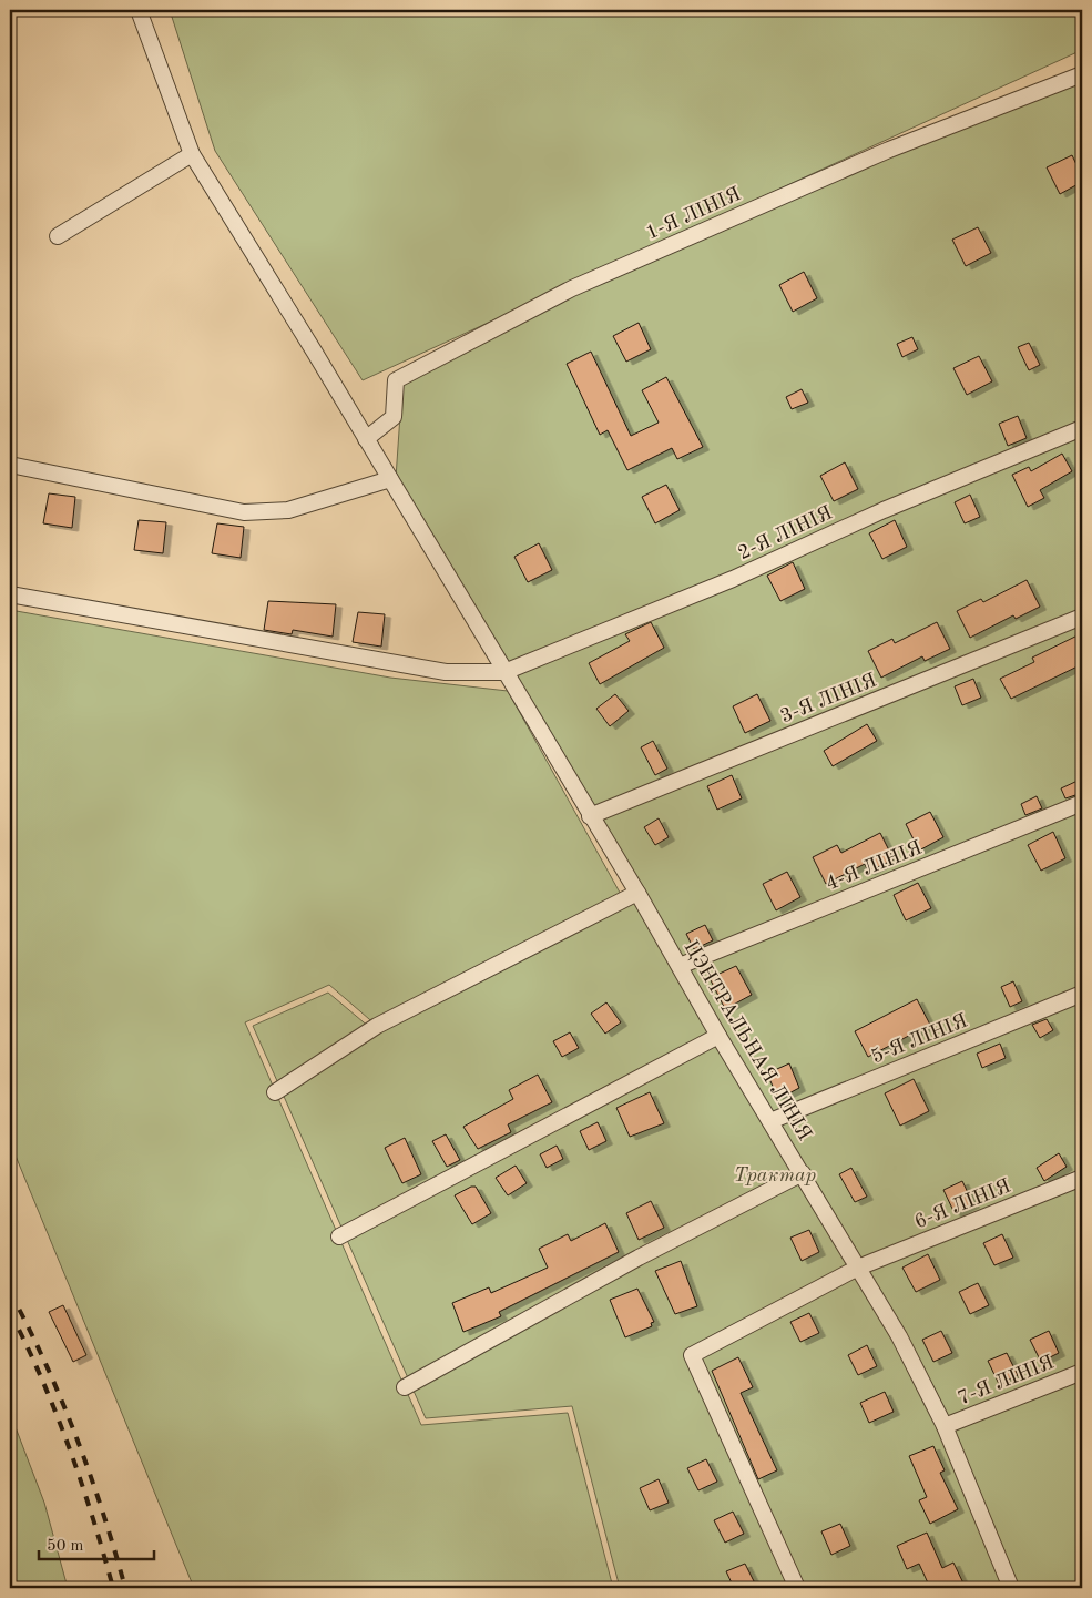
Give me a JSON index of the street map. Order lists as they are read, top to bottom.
{
  "streets": {
    "street": [
      "1-Я ЛІНІЯ",
      "2-Я ЛІНІЯ",
      "3-Я ЛІНІЯ",
      "4-Я ЛІНІЯ",
      "5-Я ЛІНІЯ",
      "ЦЭНТРАЛЬНАЯ ЛІНІЯ",
      "6-Я ЛІНІЯ",
      "7-Я ЛІНІЯ"
    ]
  },
  "crossings": [
    ["1-Я ЛІНІЯ", "ЦЭНТРАЛЬНАЯ ЛІНІЯ"],
    ["2-Я ЛІНІЯ", "ЦЭНТРАЛЬНАЯ ЛІНІЯ"],
    ["3-Я ЛІНІЯ", "ЦЭНТРАЛЬНАЯ ЛІНІЯ"],
    ["4-Я ЛІНІЯ", "ЦЭНТРАЛЬНАЯ ЛІНІЯ"],
    ["5-Я ЛІНІЯ", "ЦЭНТРАЛЬНАЯ ЛІНІЯ"],
    ["ЦЭНТРАЛЬНАЯ ЛІНІЯ", "6-Я ЛІНІЯ"],
    ["ЦЭНТРАЛЬНАЯ ЛІНІЯ", "7-Я ЛІНІЯ"]
  ],
  "parks": ["Трактар"],
  "scale_bar": "50 m"
}
